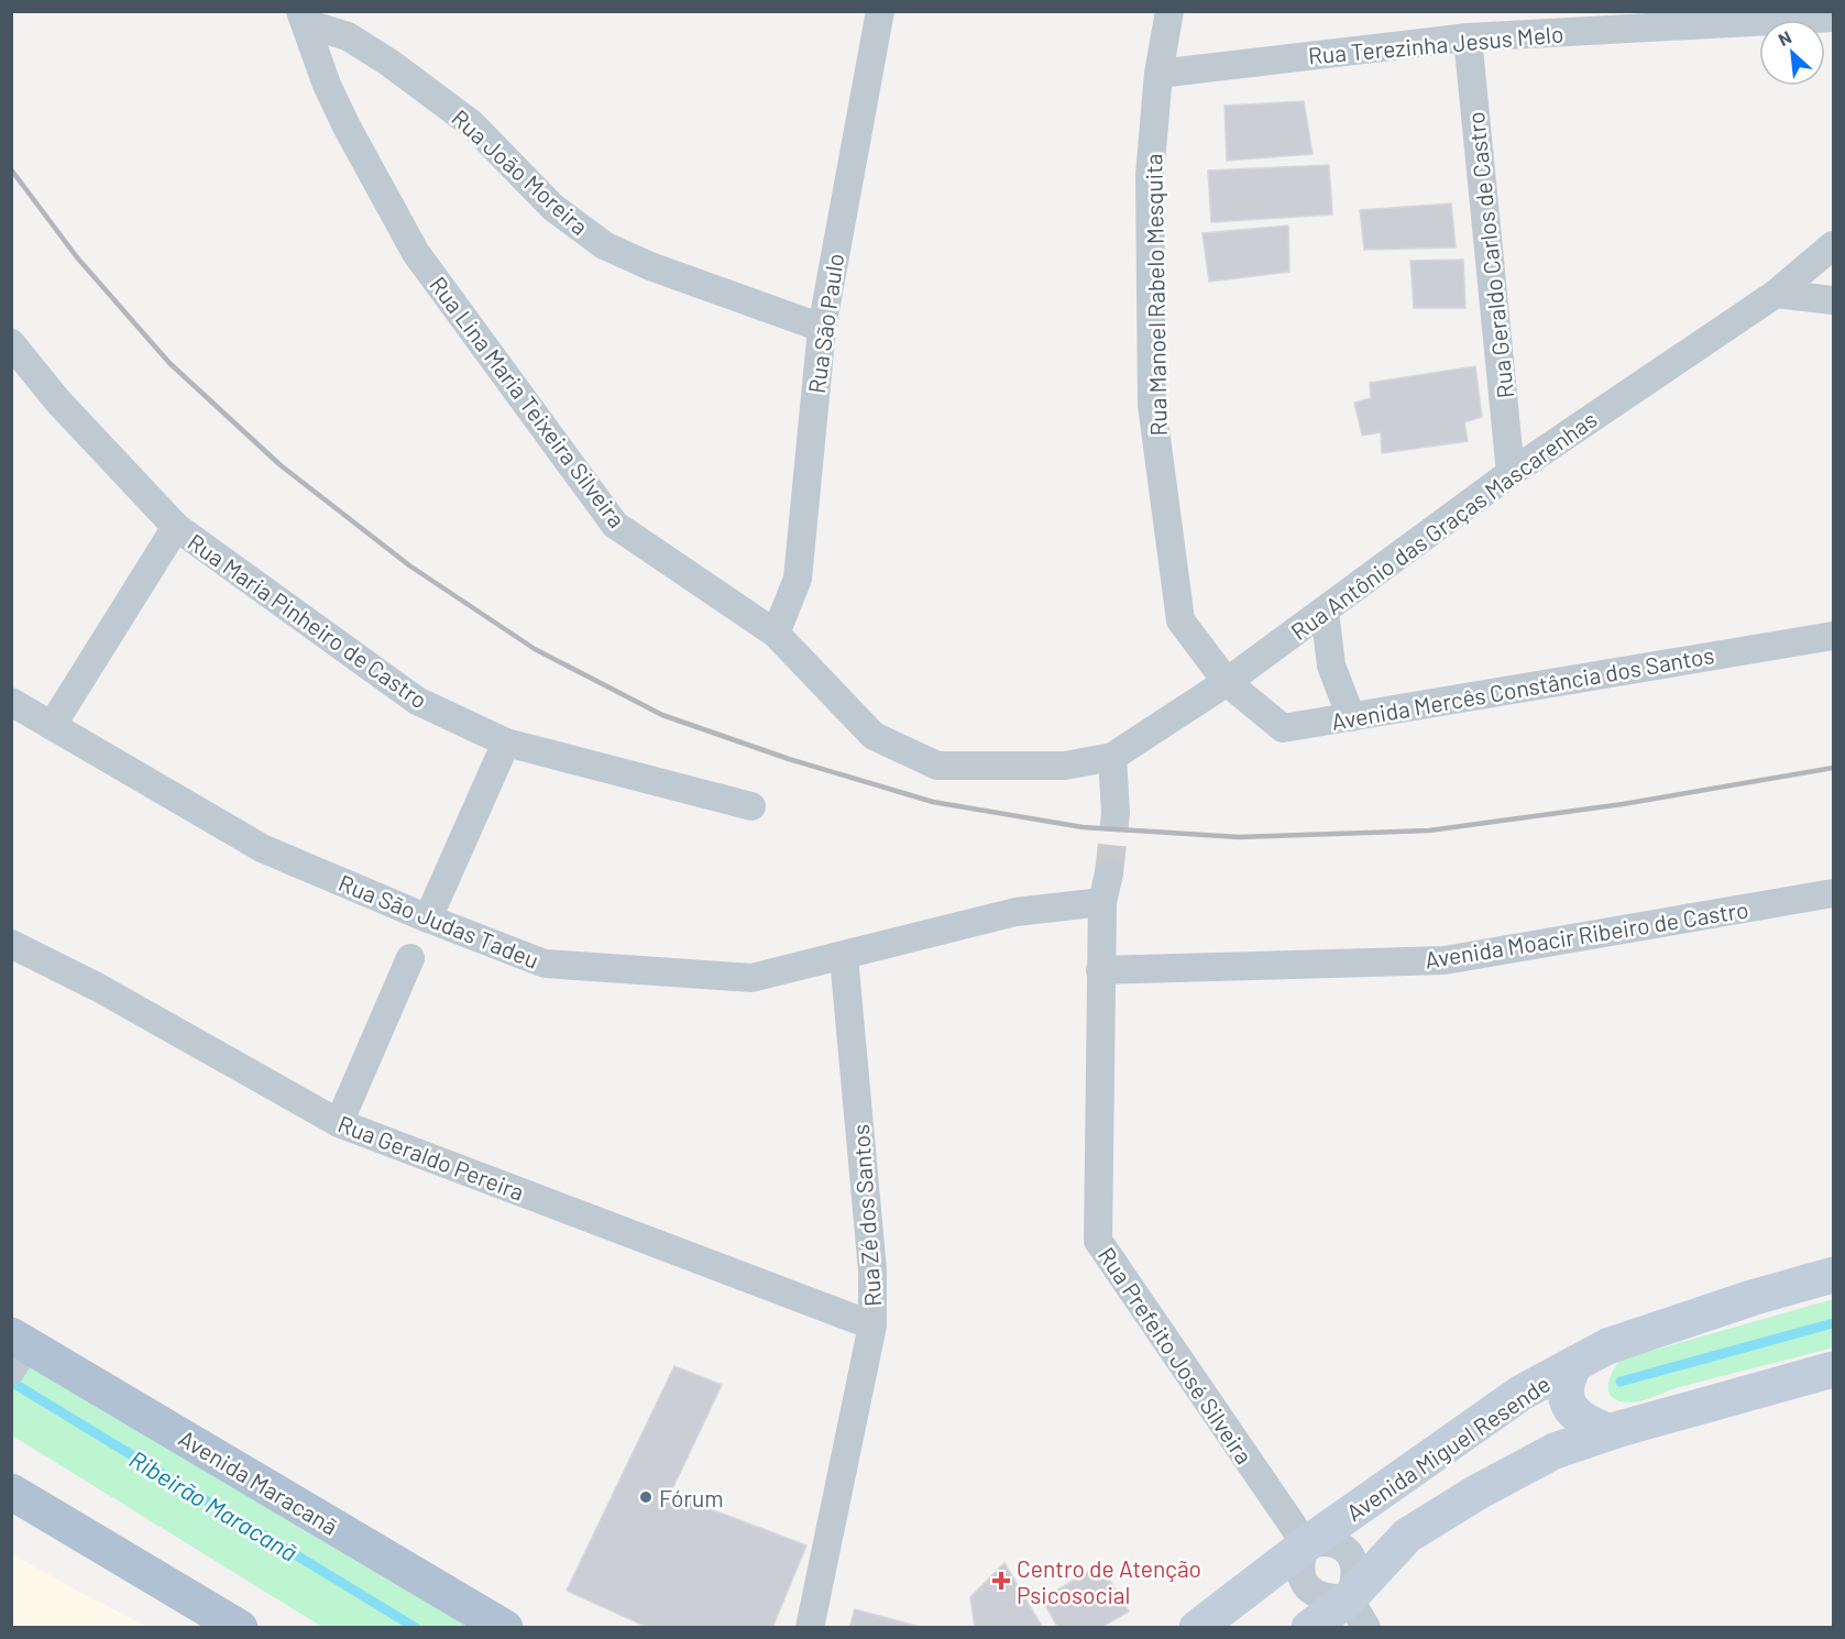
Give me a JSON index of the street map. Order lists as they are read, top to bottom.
{
  "streets": {
    "main road": ["Avenida Miguel Resende", "Avenida Maracanã"],
    "street": [
      "Rua Terezinha Jesus Melo",
      "Rua João Moreira",
      "Rua Geraldo Carlos de Castro",
      "Rua Manoel Rabelo Mesquita",
      "Rua São Paulo",
      "Rua Lina Maria Teixeira Silveira",
      "Rua Antônio das Graças Mascarenhas",
      "Rua Maria Pinheiro de Castro",
      "Avenida Mercês Constância dos Santos",
      "Rua São Judas Tadeu",
      "Avenida Moacir Ribeiro de Castro",
      "Rua Geraldo Pereira",
      "Rua Zé dos Santos",
      "Rua Prefeito José Silveira"
    ]
  },
  "crossings": [
    ["Rua Terezinha Jesus Melo", "Rua Geraldo Carlos de Castro"],
    ["Rua Terezinha Jesus Melo", "Rua Manoel Rabelo Mesquita"],
    ["Rua João Moreira", "Rua São Paulo"],
    ["Rua João Moreira", "Rua Lina Maria Teixeira Silveira"],
    ["Rua Geraldo Carlos de Castro", "Rua Antônio das Graças Mascarenhas"],
    ["Rua Manoel Rabelo Mesquita", "Rua Antônio das Graças Mascarenhas"],
    ["Rua Manoel Rabelo Mesquita", "Avenida Mercês Constância dos Santos"],
    ["Rua São Paulo", "Rua Lina Maria Teixeira Silveira"],
    ["Rua Lina Maria Teixeira Silveira", "Rua Antônio das Graças Mascarenhas"],
    ["Rua Antônio das Graças Mascarenhas", "Avenida Mercês Constância dos Santos"],
    ["Rua São Judas Tadeu", "Rua Zé dos Santos"],
    ["Rua São Judas Tadeu", "Rua Prefeito José Silveira"],
    ["Avenida Moacir Ribeiro de Castro", "Rua Prefeito José Silveira"],
    ["Rua Geraldo Pereira", "Rua Zé dos Santos"],
    ["Rua Prefeito José Silveira", "Avenida Miguel Resende"]
  ],
  "water": ["Ribeirão Maracanã"],
  "places": {
    "other": ["Fórum"],
    "health": ["Centro de Atenção Psicosocial"]
  },
  "north": "top left"
}
